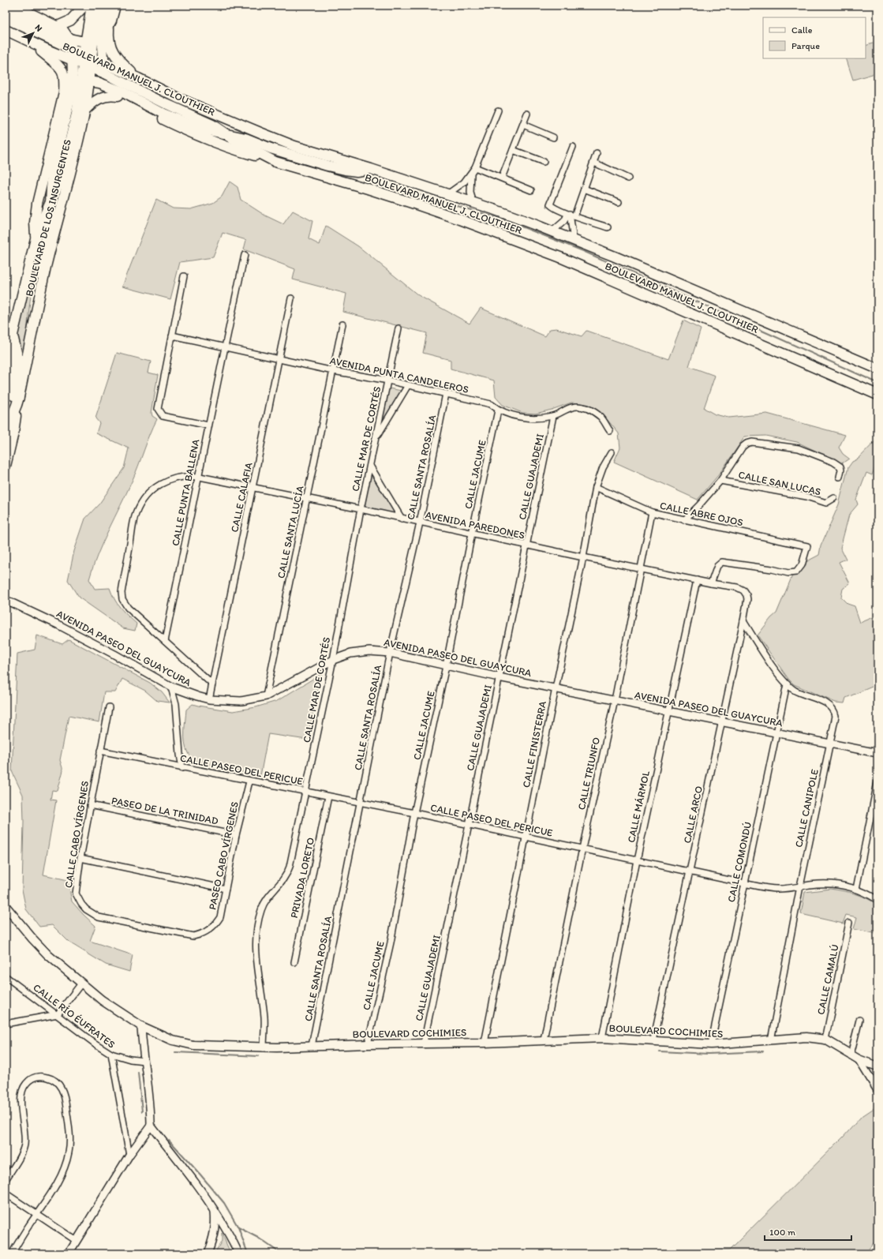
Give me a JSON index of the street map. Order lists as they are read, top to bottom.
{
  "streets": {
    "main road": ["BOULEVARD MANUEL J. CLOUTHIER", "BOULEVARD DE LOS INSURGENTES", "BOULEVARD COCHIMIES"],
    "street": [
      "AVENIDA PUNTA CANDELEROS",
      "CALLE MAR DE CORTÉS",
      "CALLE SANTA ROSALÍA",
      "CALLE JACUME",
      "CALLE GUAJADEMI",
      "CALLE SAN LUCAS",
      "CALLE PUNTA BALLENA",
      "CALLE CALAFIA",
      "CALLE ABRE OJOS",
      "AVENIDA PAREDONES",
      "CALLE SANTA LUCÍA",
      "AVENIDA PASEO DEL GUAYCURA",
      "CALLE FINISTERRA",
      "CALLE PASEO DEL PERICUE",
      "CALLE TRIUNFO",
      "CALLE MÁRMOL",
      "CALLE CANIPOLE",
      "PASEO DE LA TRINIDAD",
      "CALLE ARCO",
      "CALLE CABO VÍRGENES",
      "PASEO CABO VÍRGENES",
      "CALLE COMONDÚ",
      "PRIVADA LORETO",
      "CALLE CAMALÚ",
      "CALLE RÍO ÉUFRATES"
    ]
  },
  "crossings": [
    ["BOULEVARD MANUEL J. CLOUTHIER", "BOULEVARD DE LOS INSURGENTES"],
    ["AVENIDA PUNTA CANDELEROS", "CALLE MAR DE CORTÉS"],
    ["AVENIDA PUNTA CANDELEROS", "CALLE SANTA ROSALÍA"],
    ["AVENIDA PUNTA CANDELEROS", "CALLE JACUME"],
    ["AVENIDA PUNTA CANDELEROS", "CALLE GUAJADEMI"],
    ["AVENIDA PUNTA CANDELEROS", "CALLE PUNTA BALLENA"],
    ["AVENIDA PUNTA CANDELEROS", "CALLE CALAFIA"],
    ["AVENIDA PUNTA CANDELEROS", "CALLE SANTA LUCÍA"],
    ["CALLE MAR DE CORTÉS", "AVENIDA PAREDONES"],
    ["CALLE MAR DE CORTÉS", "AVENIDA PASEO DEL GUAYCURA"],
    ["CALLE MAR DE CORTÉS", "CALLE PASEO DEL PERICUE"],
    ["CALLE MAR DE CORTÉS", "BOULEVARD COCHIMIES"],
    ["CALLE SANTA ROSALÍA", "AVENIDA PAREDONES"],
    ["CALLE SANTA ROSALÍA", "AVENIDA PASEO DEL GUAYCURA"],
    ["CALLE SANTA ROSALÍA", "CALLE PASEO DEL PERICUE"],
    ["CALLE SANTA ROSALÍA", "BOULEVARD COCHIMIES"],
    ["CALLE JACUME", "AVENIDA PAREDONES"],
    ["CALLE JACUME", "AVENIDA PASEO DEL GUAYCURA"],
    ["CALLE JACUME", "CALLE PASEO DEL PERICUE"],
    ["CALLE JACUME", "BOULEVARD COCHIMIES"],
    ["CALLE GUAJADEMI", "AVENIDA PAREDONES"],
    ["CALLE GUAJADEMI", "AVENIDA PASEO DEL GUAYCURA"],
    ["CALLE GUAJADEMI", "CALLE PASEO DEL PERICUE"],
    ["CALLE GUAJADEMI", "BOULEVARD COCHIMIES"],
    ["CALLE PUNTA BALLENA", "AVENIDA PAREDONES"],
    ["CALLE CALAFIA", "AVENIDA PAREDONES"],
    ["CALLE CALAFIA", "AVENIDA PASEO DEL GUAYCURA"],
    ["CALLE ABRE OJOS", "AVENIDA PAREDONES"],
    ["CALLE ABRE OJOS", "CALLE FINISTERRA"],
    ["CALLE ABRE OJOS", "CALLE TRIUNFO"],
    ["AVENIDA PAREDONES", "CALLE SANTA LUCÍA"],
    ["AVENIDA PAREDONES", "CALLE FINISTERRA"],
    ["AVENIDA PAREDONES", "CALLE TRIUNFO"],
    ["AVENIDA PAREDONES", "CALLE MÁRMOL"],
    ["AVENIDA PAREDONES", "CALLE ARCO"],
    ["CALLE SANTA LUCÍA", "AVENIDA PASEO DEL GUAYCURA"],
    ["AVENIDA PASEO DEL GUAYCURA", "CALLE FINISTERRA"],
    ["AVENIDA PASEO DEL GUAYCURA", "CALLE TRIUNFO"],
    ["AVENIDA PASEO DEL GUAYCURA", "CALLE MÁRMOL"],
    ["AVENIDA PASEO DEL GUAYCURA", "CALLE CANIPOLE"],
    ["AVENIDA PASEO DEL GUAYCURA", "CALLE ARCO"],
    ["AVENIDA PASEO DEL GUAYCURA", "CALLE COMONDÚ"],
    ["CALLE FINISTERRA", "CALLE PASEO DEL PERICUE"],
    ["CALLE FINISTERRA", "BOULEVARD COCHIMIES"],
    ["CALLE PASEO DEL PERICUE", "CALLE TRIUNFO"],
    ["CALLE PASEO DEL PERICUE", "CALLE MÁRMOL"],
    ["CALLE PASEO DEL PERICUE", "CALLE CANIPOLE"],
    ["CALLE PASEO DEL PERICUE", "CALLE ARCO"],
    ["CALLE PASEO DEL PERICUE", "CALLE CABO VÍRGENES"],
    ["CALLE PASEO DEL PERICUE", "PASEO CABO VÍRGENES"],
    ["CALLE PASEO DEL PERICUE", "CALLE COMONDÚ"],
    ["CALLE PASEO DEL PERICUE", "PRIVADA LORETO"],
    ["CALLE TRIUNFO", "BOULEVARD COCHIMIES"],
    ["CALLE MÁRMOL", "BOULEVARD COCHIMIES"],
    ["CALLE CANIPOLE", "CALLE ARCO"],
    ["CALLE CANIPOLE", "CALLE COMONDÚ"],
    ["CALLE CANIPOLE", "BOULEVARD COCHIMIES"],
    ["PASEO DE LA TRINIDAD", "CALLE CABO VÍRGENES"],
    ["PASEO DE LA TRINIDAD", "PASEO CABO VÍRGENES"],
    ["CALLE ARCO", "BOULEVARD COCHIMIES"],
    ["CALLE CABO VÍRGENES", "PASEO CABO VÍRGENES"],
    ["CALLE COMONDÚ", "BOULEVARD COCHIMIES"],
    ["CALLE CAMALÚ", "BOULEVARD COCHIMIES"]
  ],
  "legend": ["Calle", "Parque"],
  "scale_bar": "100 m",
  "north": "top right"
}
